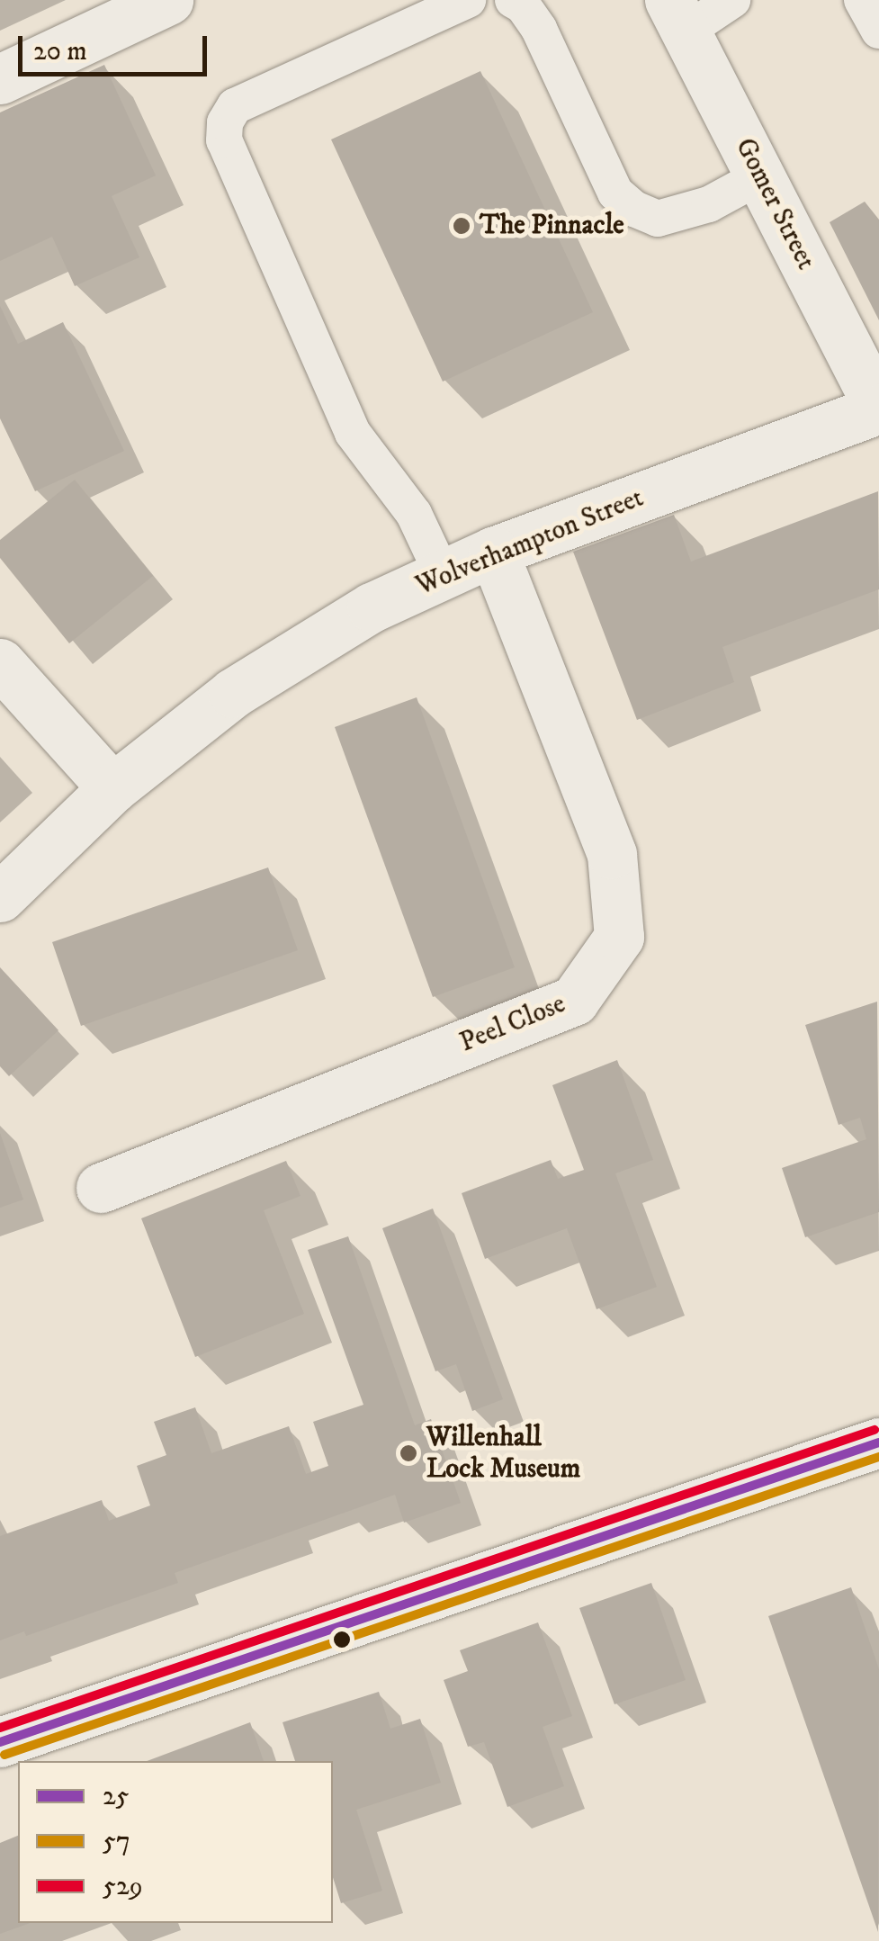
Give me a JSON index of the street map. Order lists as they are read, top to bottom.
{
  "streets": {
    "street": ["Gomer Street", "Wolverhampton Street", "Peel Close"]
  },
  "crossings": [
    ["Gomer Street", "Wolverhampton Street"],
    ["Wolverhampton Street", "Peel Close"]
  ],
  "places": ["The Pinnacle", "Willenhall Lock Museum"],
  "lines": ["transit line 529", "transit line 25", "transit line 57"],
  "legend": ["25", "57", "529"],
  "scale_bar": "20 m"
}
